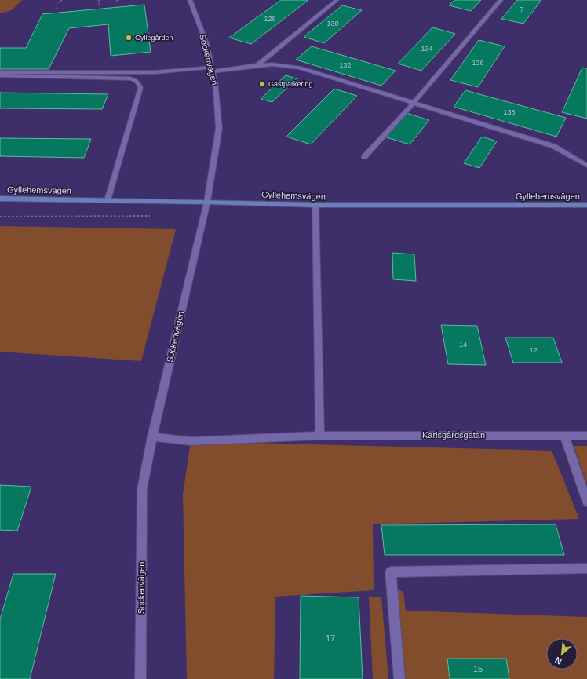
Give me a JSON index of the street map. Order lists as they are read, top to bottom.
{
  "streets": {
    "street": ["Sockenvägen", "Gyllehemsvägen", "Karlsgårdsgatan"]
  },
  "crossings": [
    ["Sockenvägen", "Gyllehemsvägen"],
    ["Sockenvägen", "Karlsgårdsgatan"]
  ],
  "places": ["Gyllegården", "Gästparkering"],
  "house_numbers": [
    "7",
    "128",
    "130",
    "134",
    "136",
    "132",
    "138",
    "14",
    "12",
    "17",
    "15"
  ],
  "north": "bottom left"
}
